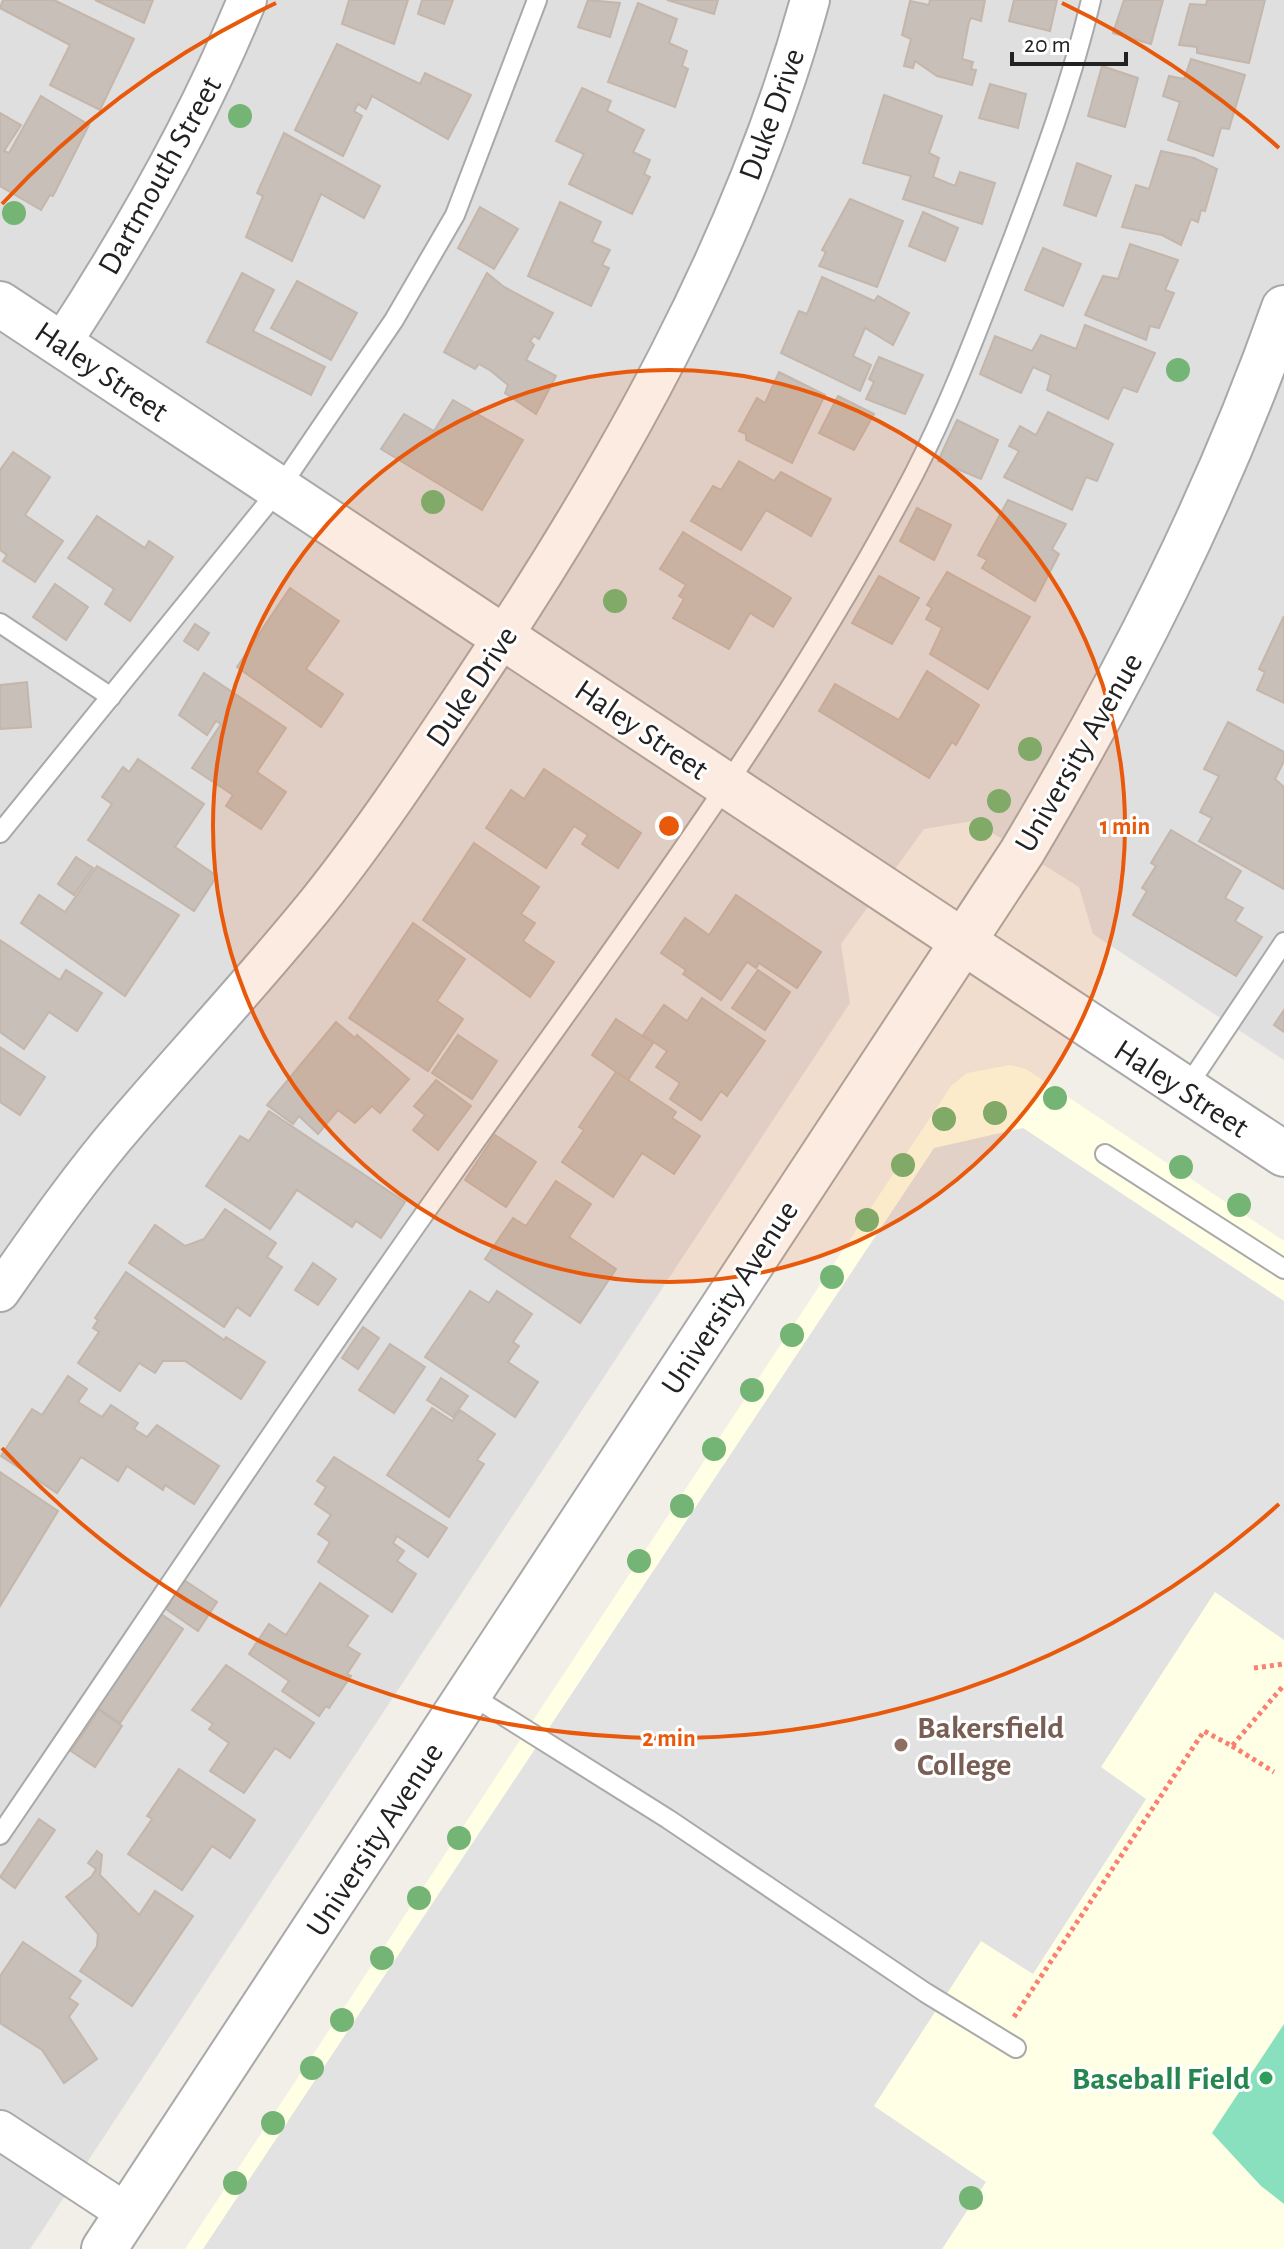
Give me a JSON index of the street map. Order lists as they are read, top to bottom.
{
  "streets": {
    "street": [
      "Duke Drive",
      "Dartmouth Street",
      "Haley Street",
      "University Avenue"
    ]
  },
  "crossings": [
    ["Duke Drive", "Haley Street"],
    ["Dartmouth Street", "Haley Street"],
    ["Haley Street", "University Avenue"]
  ],
  "places": ["Bakersfield College", "Baseball Field"],
  "scale_bar": "20 m",
  "rings": ["1 min", "2 min"]
}
